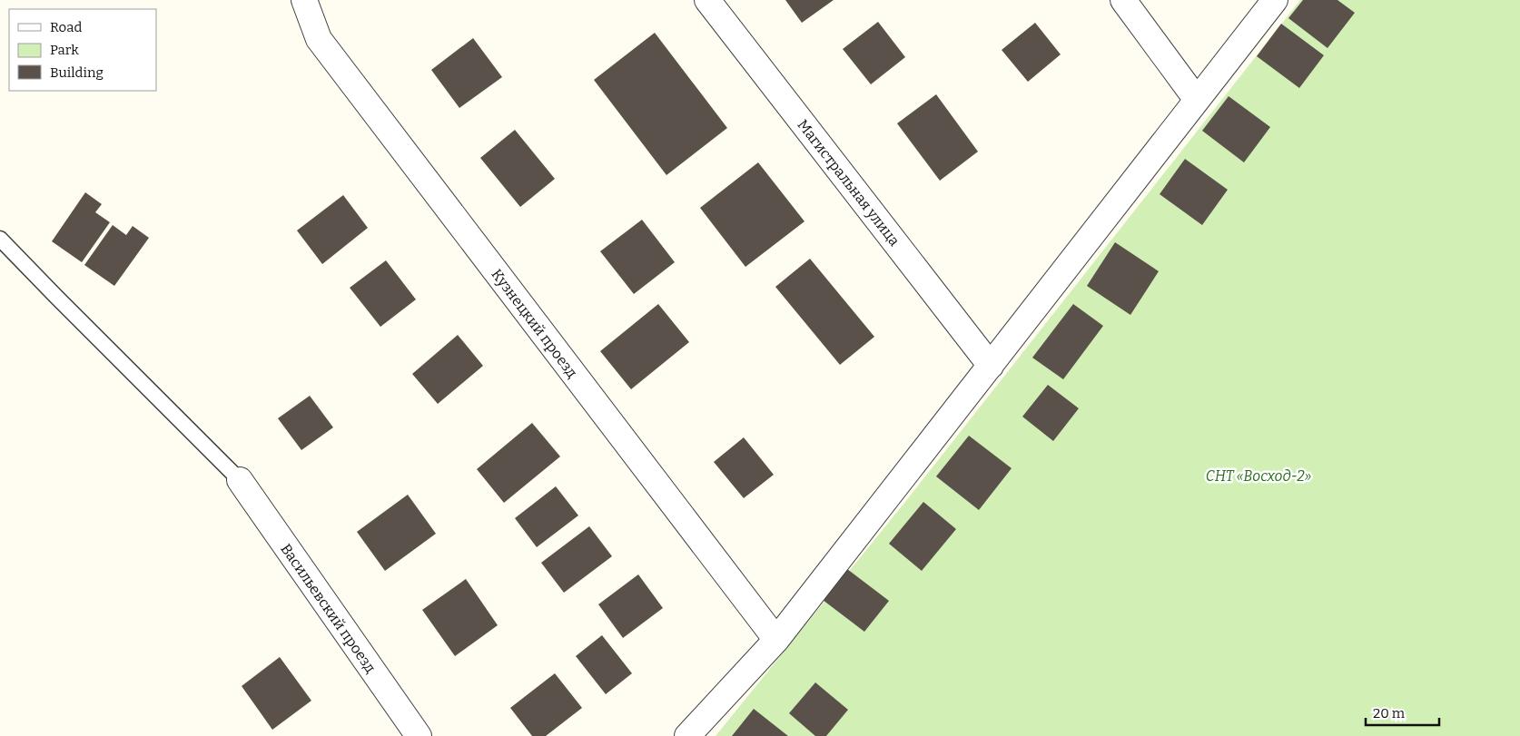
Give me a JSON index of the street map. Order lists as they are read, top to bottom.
{
  "streets": {
    "street": ["Магистральная улица", "Кузнецкий проезд", "Васильевский проезд"]
  },
  "parks": ["СНТ «Восход-2»"],
  "legend": ["Road", "Park", "Building"],
  "scale_bar": "20 m"
}
